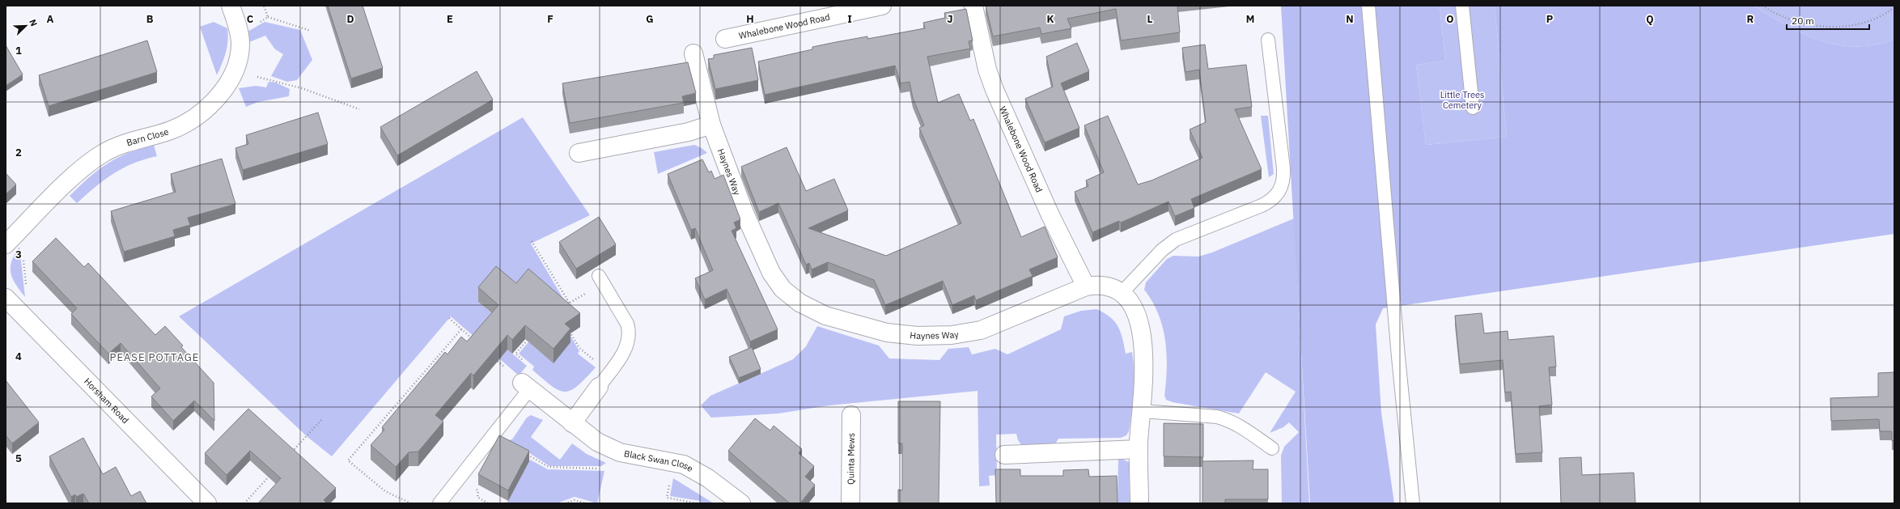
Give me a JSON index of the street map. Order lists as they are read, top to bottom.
{
  "streets": {
    "street": [
      "Whalebone Wood Road",
      "Barn Close",
      "Haynes Way",
      "Horsham Road",
      "Quinta Mews",
      "Black Swan Close"
    ]
  },
  "crossings": [
    ["Whalebone Wood Road", "Haynes Way"]
  ],
  "districts": ["PEASE POTTAGE"],
  "parks": ["Little Trees Cemetery"],
  "scale_bar": "20 m",
  "north": "top right",
  "grid": {
    "columns": [
      "A",
      "B",
      "C",
      "D",
      "E",
      "F",
      "G",
      "H",
      "I",
      "J",
      "K",
      "L",
      "M",
      "N",
      "O",
      "P",
      "Q",
      "R"
    ],
    "rows": [
      "1",
      "2",
      "3",
      "4",
      "5"
    ]
  }
}
